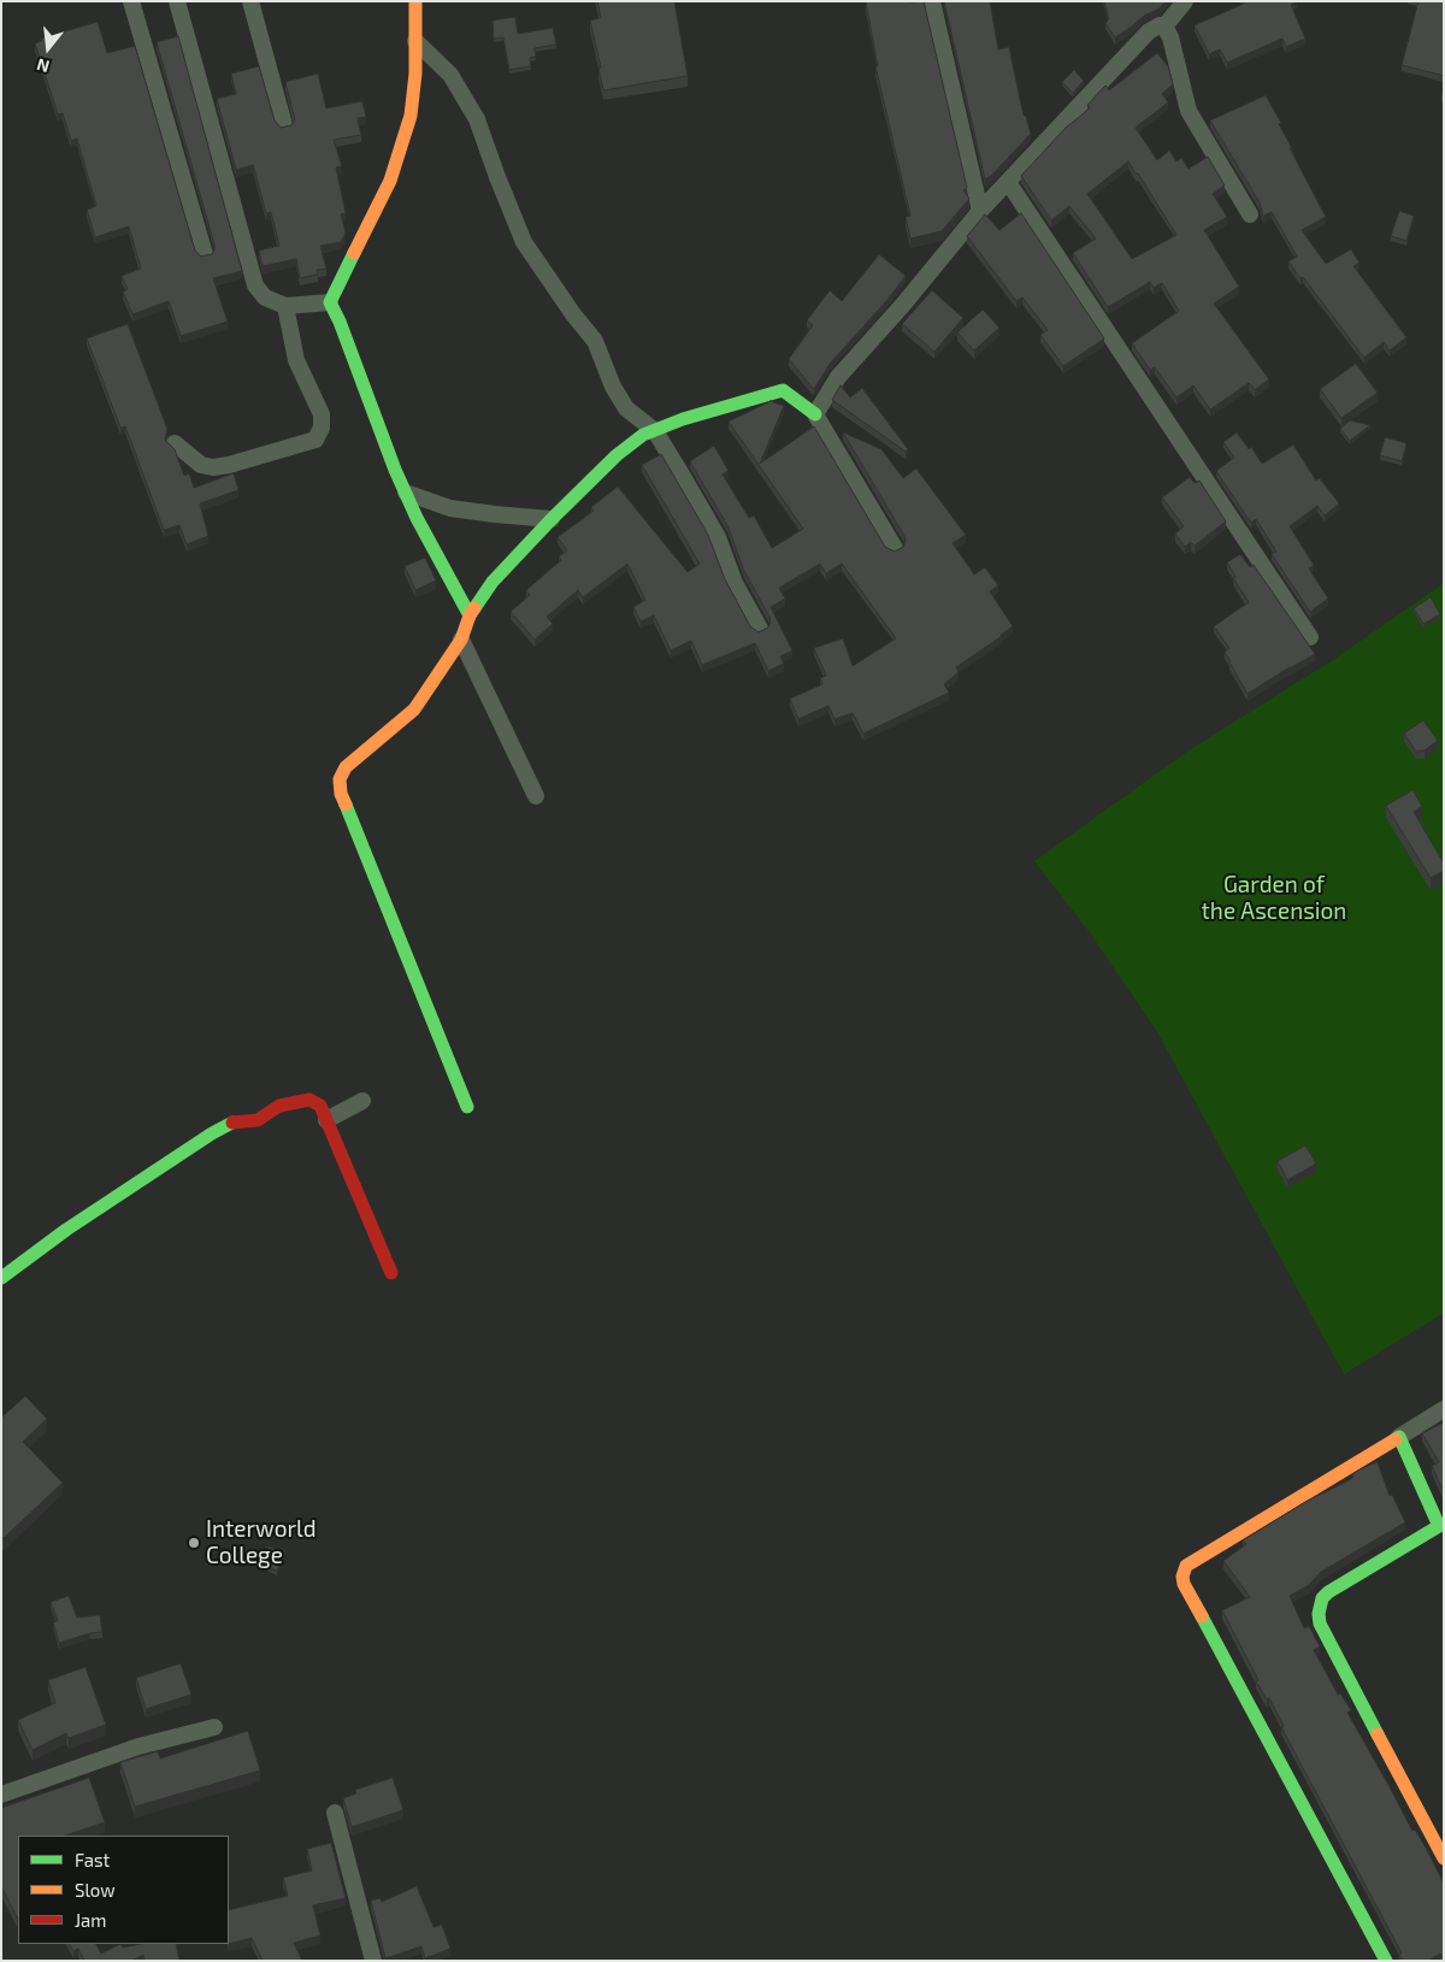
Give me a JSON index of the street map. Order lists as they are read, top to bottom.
{
  "parks": ["Garden of the Ascension"],
  "places": ["Interworld College"],
  "legend": ["Fast", "Slow", "Jam"],
  "north": "bottom"
}
